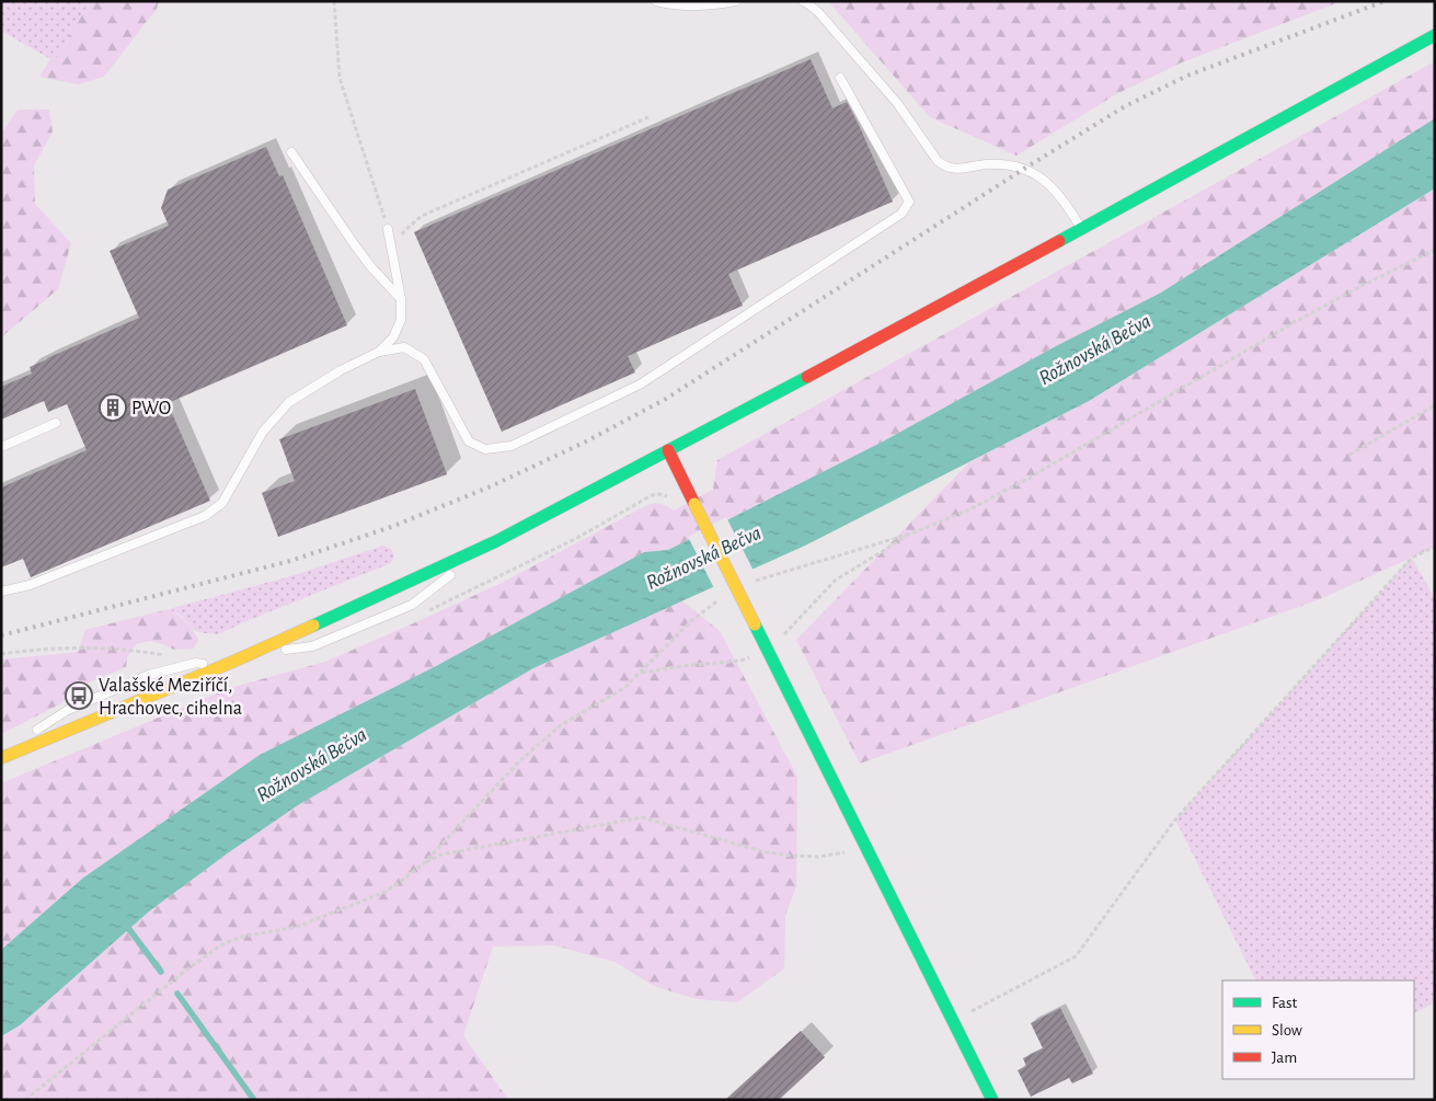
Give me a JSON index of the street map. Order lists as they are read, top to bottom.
{
  "water": ["Rožnovská Bečva"],
  "places": {
    "building": ["PWO"],
    "bus stop": ["Valašské Meziříčí, Hrachovec, cihelna"]
  },
  "legend": ["Fast", "Slow", "Jam"]
}
